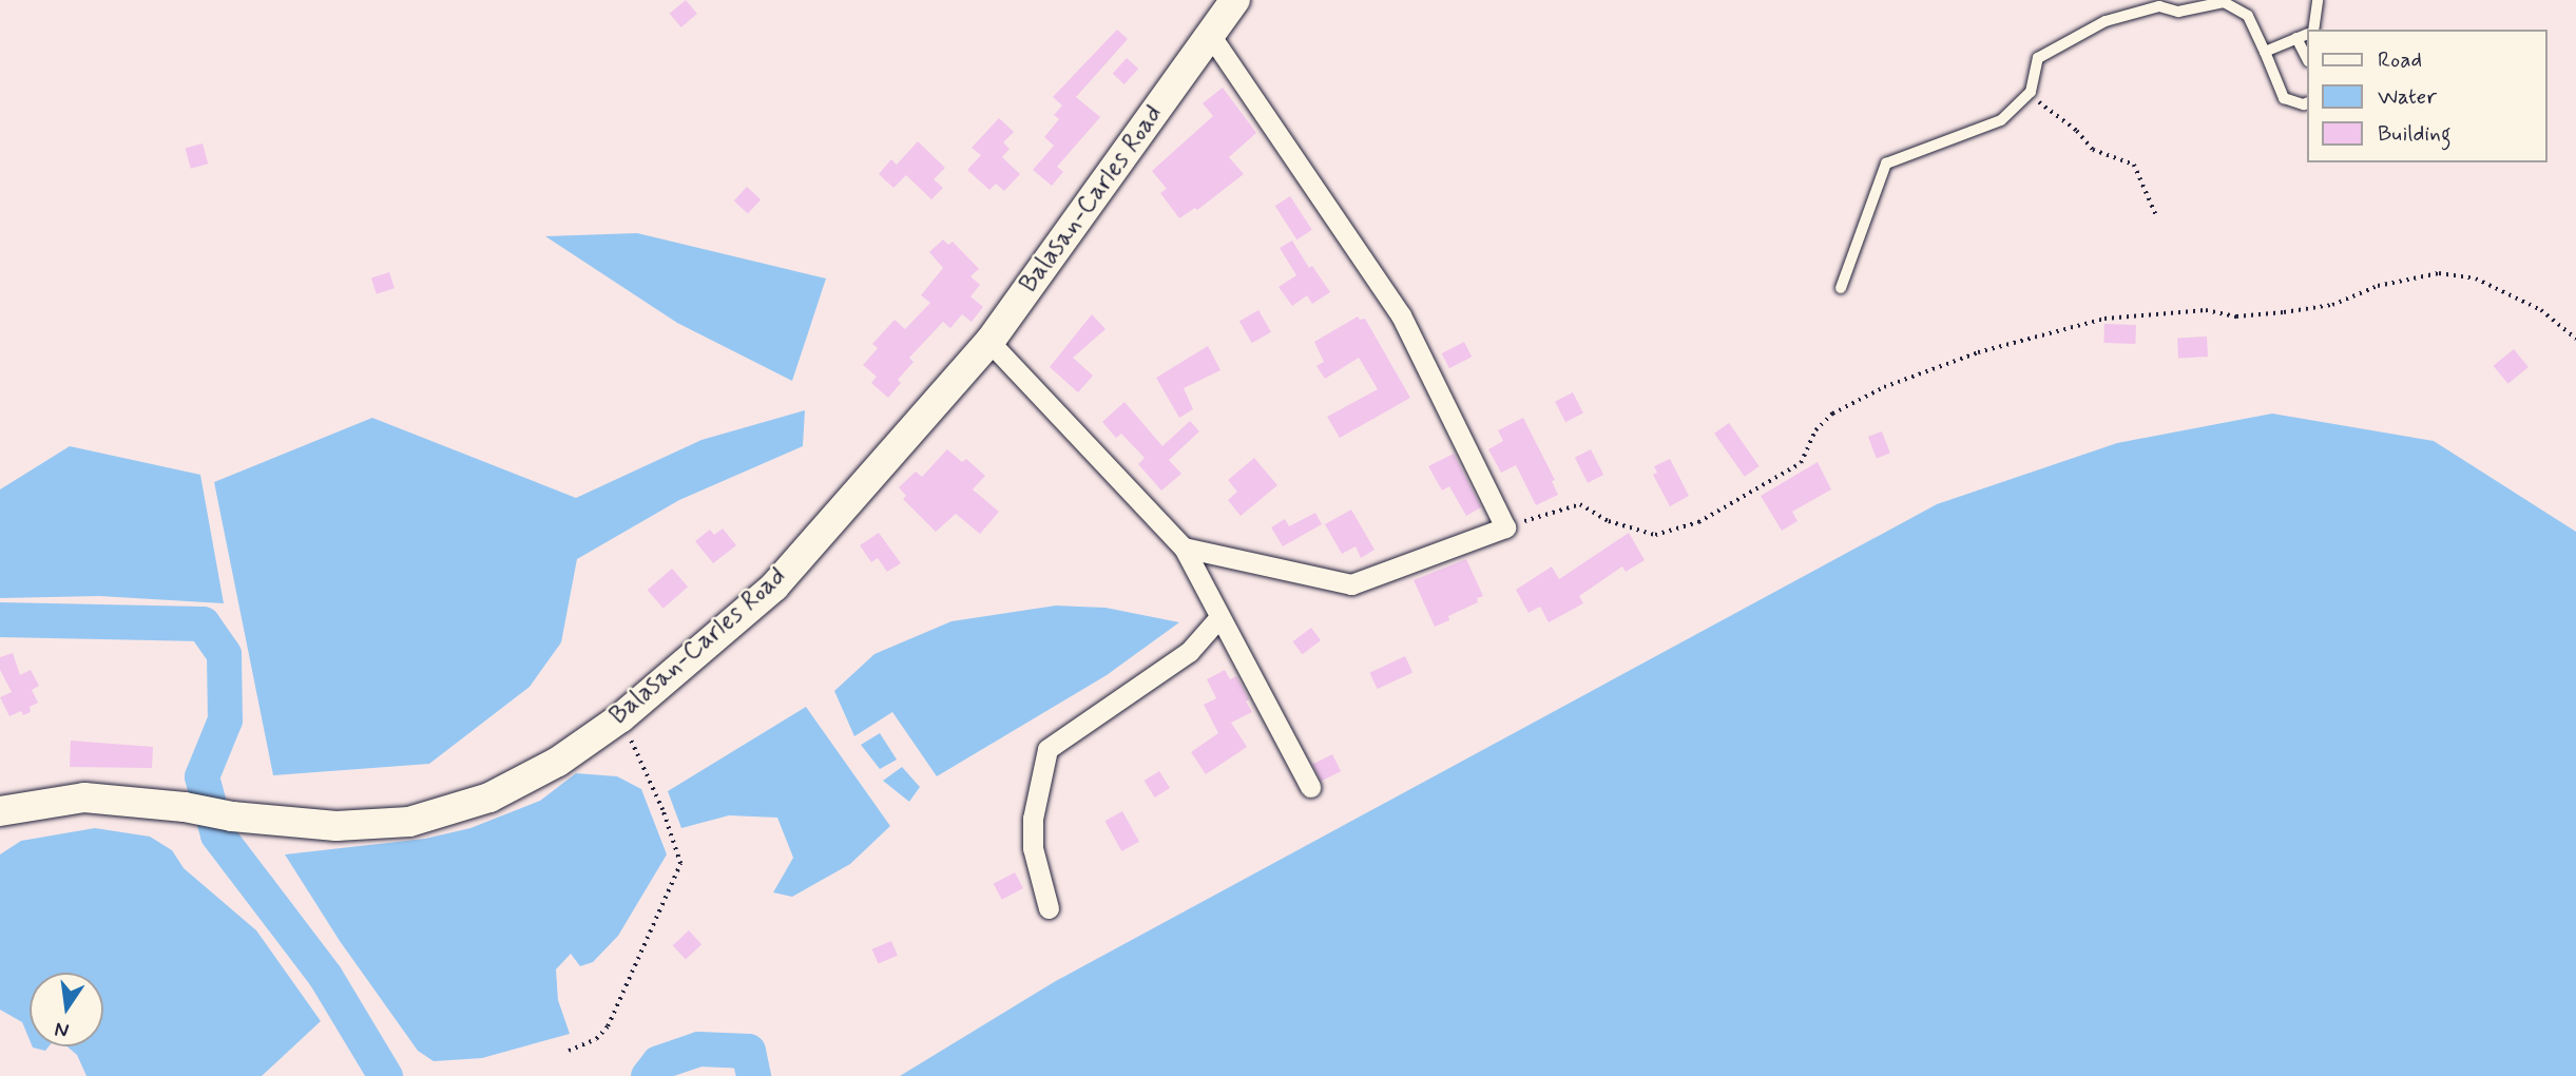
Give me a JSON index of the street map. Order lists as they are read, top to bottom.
{
  "streets": {
    "main road": ["Balasan-Carles Road"]
  },
  "legend": ["Road", "Water", "Building"],
  "north": "bottom"
}
